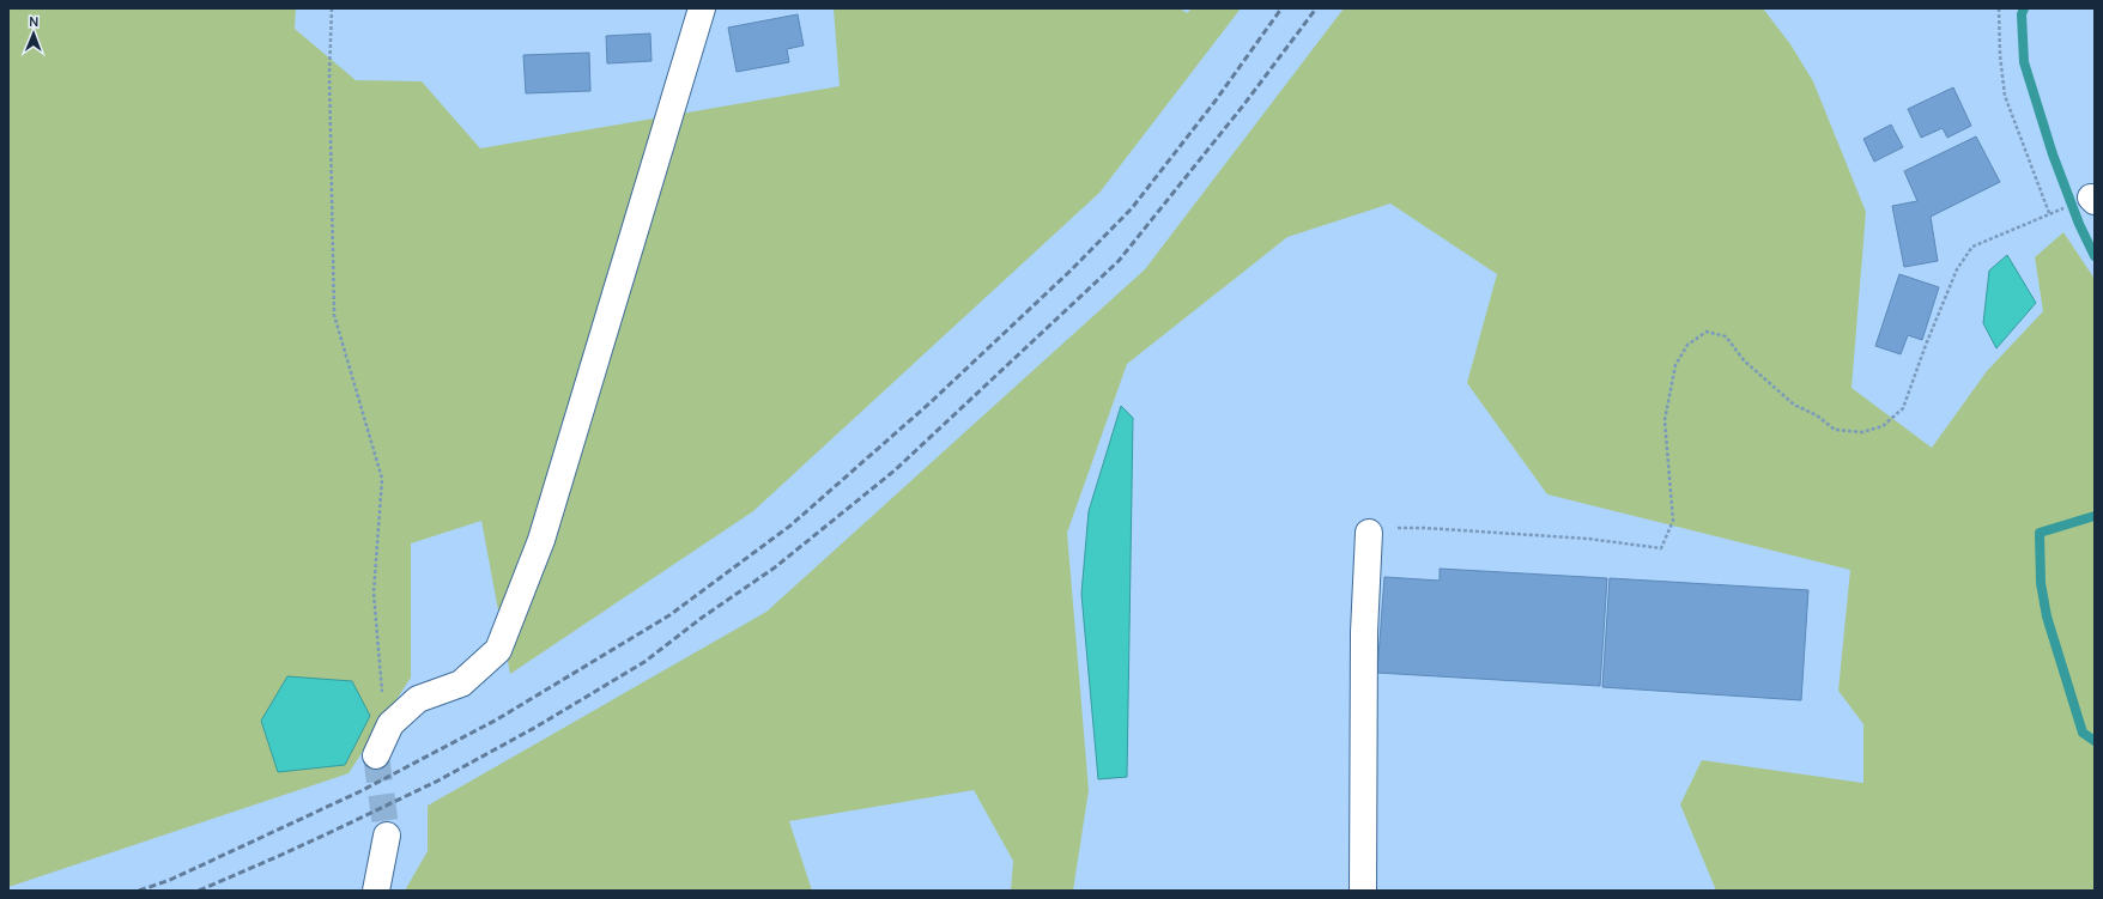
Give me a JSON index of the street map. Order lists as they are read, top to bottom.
{
  "north": "top"
}
